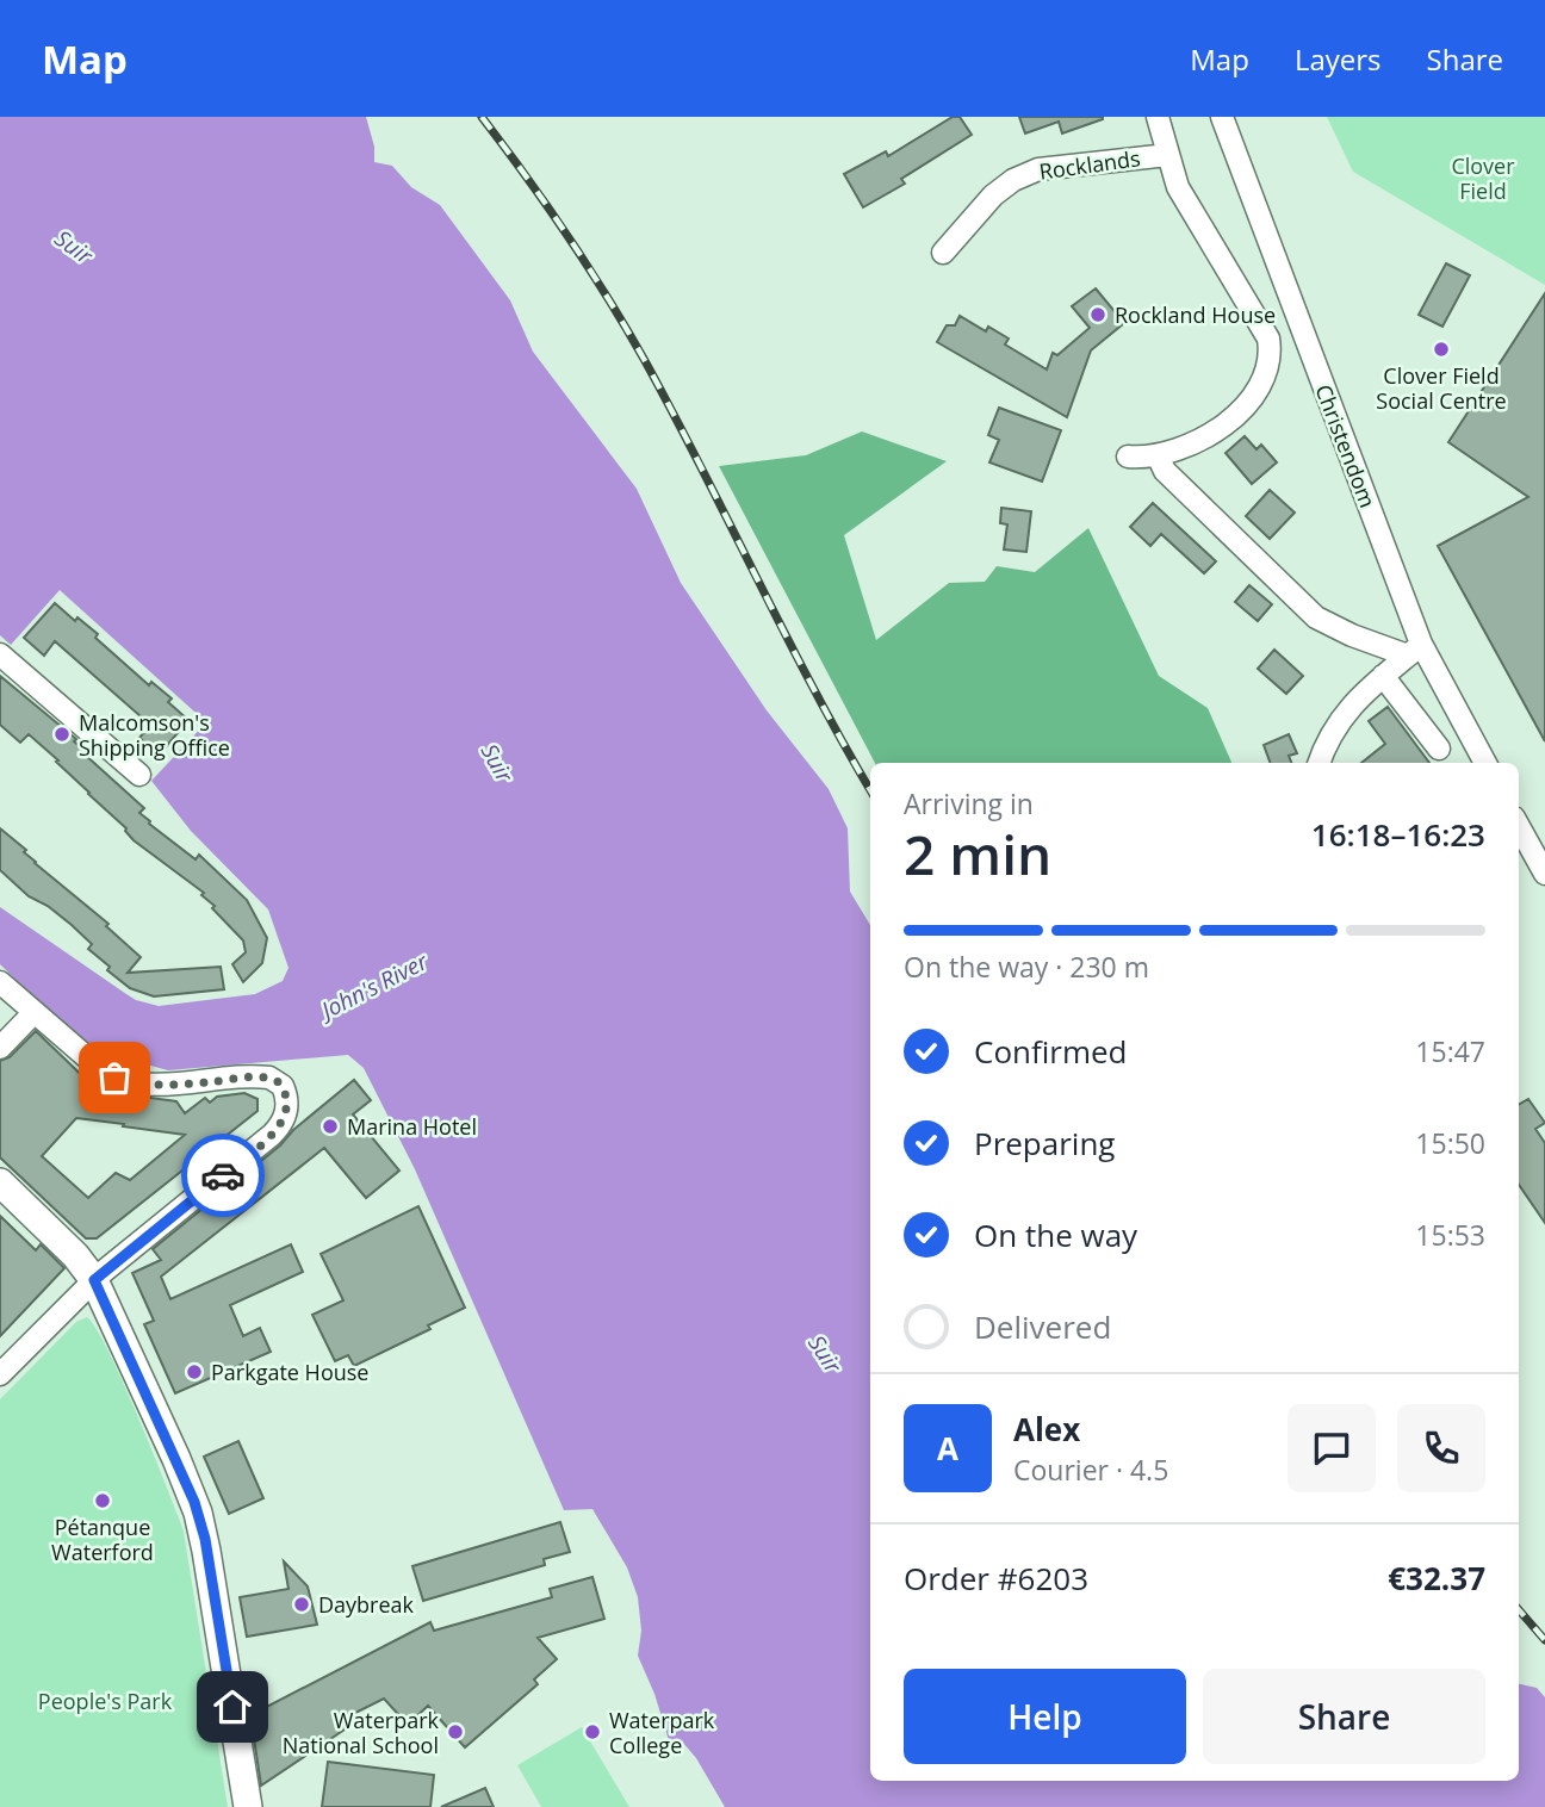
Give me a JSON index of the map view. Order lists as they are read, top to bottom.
{
  "streets": {
    "street": ["Rocklands", "Christendom"]
  },
  "water": ["Suir", "John's River"],
  "parks": ["Clover Field", "People's Park"],
  "places": [
    "Rockland House",
    "Clover Field Social Centre",
    "Malcomson's Shipping Office",
    "Marina Hotel",
    "Parkgate House",
    "Pétanque Waterford",
    "Daybreak",
    "Waterpark National School",
    "Waterpark College"
  ],
  "page": {
    "header": "Map",
    "nav": ["Map", "Layers", "Share"],
    "heading": ["2 min", "Arriving in", "16:18–16:23"],
    "panel": [
      "Alex",
      "Courier · 4.5",
      "Order #6203",
      "€32.37"
    ],
    "bar": "On the way · 230 m",
    "list": [
      ["Confirmed", "15:47"],
      ["Preparing", "15:50"],
      ["On the way", "15:53"],
      "Delivered"
    ],
    "round": "A",
    "buttons": ["Help", "Share"]
  }
}
